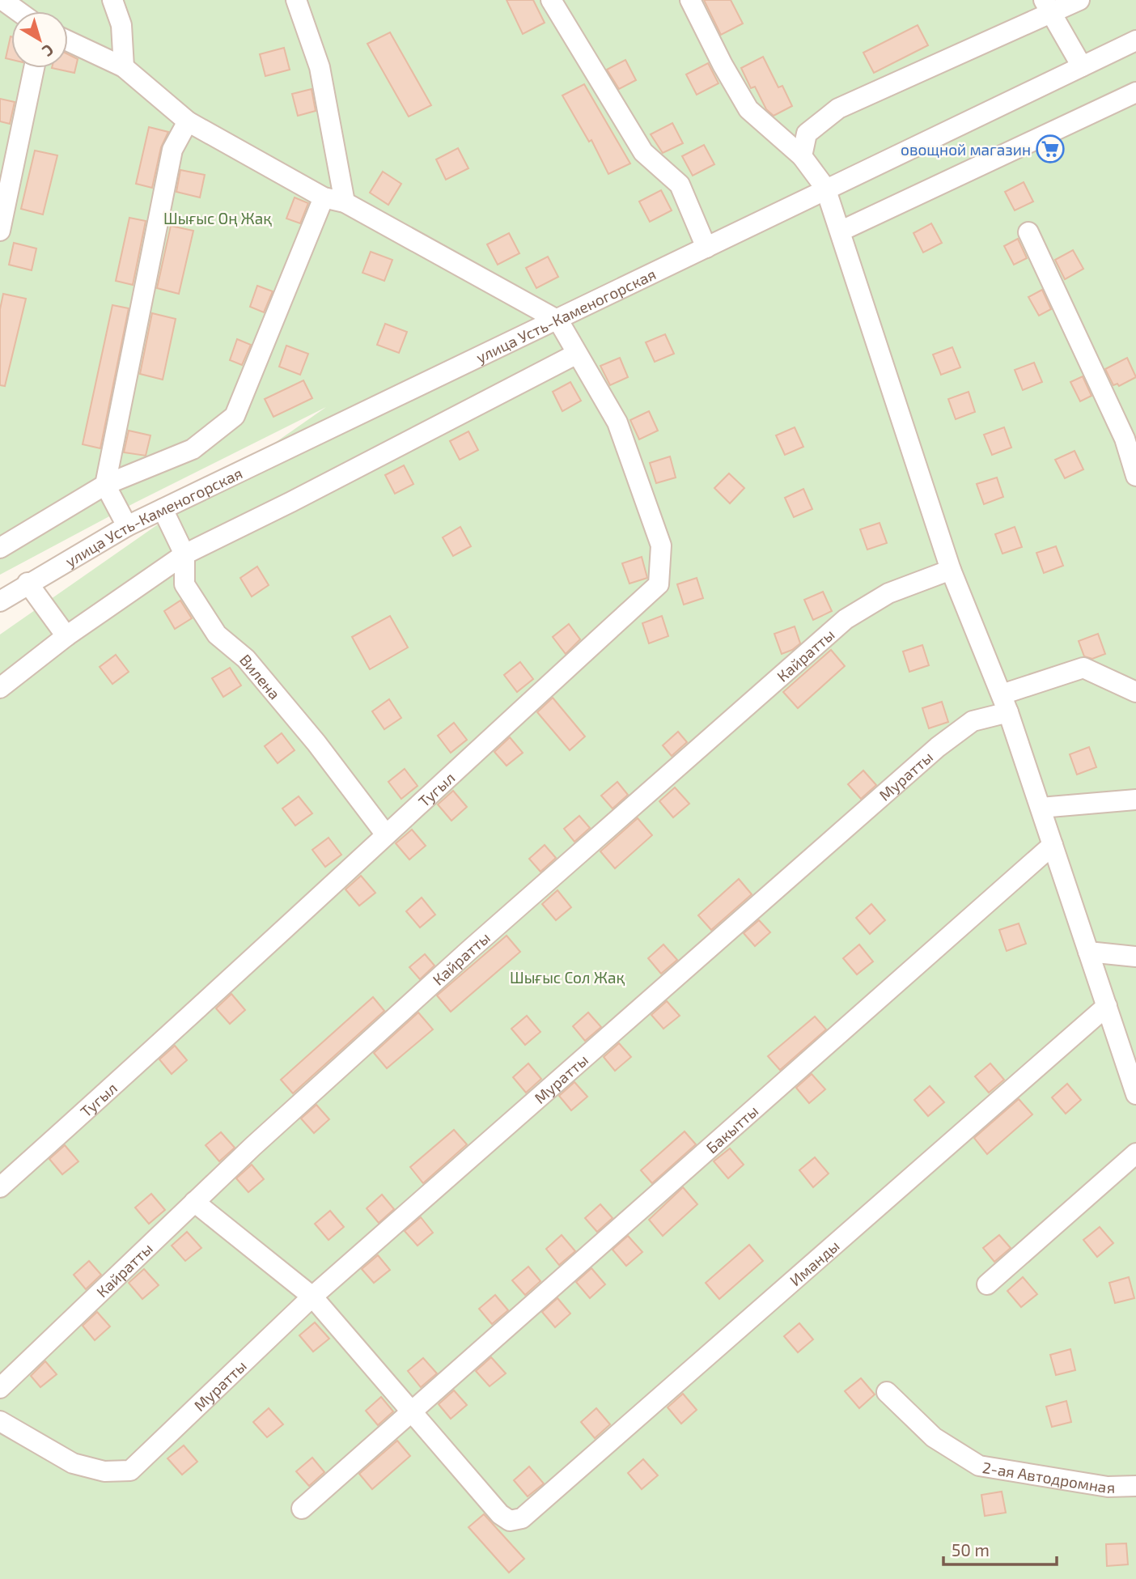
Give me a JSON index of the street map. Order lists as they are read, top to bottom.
{
  "streets": {
    "street": [
      "улица Усть-Каменогорская",
      "Кайратты",
      "Вилена",
      "Муратты",
      "Тугыл",
      "Бакытты",
      "Иманды",
      "2-ая Автодромная"
    ]
  },
  "crossings": [
    ["улица Усть-Каменогорская", "Вилена"],
    ["улица Усть-Каменогорская", "Тугыл"],
    ["Вилена", "Тугыл"],
    ["Бакытты", "Иманды"]
  ],
  "parks": ["Шығыс Оң Жақ", "Шығыс Сол Жақ"],
  "places": {
    "supermarket": ["овощной магазин"]
  },
  "scale_bar": "50 m",
  "north": "bottom right"
}
